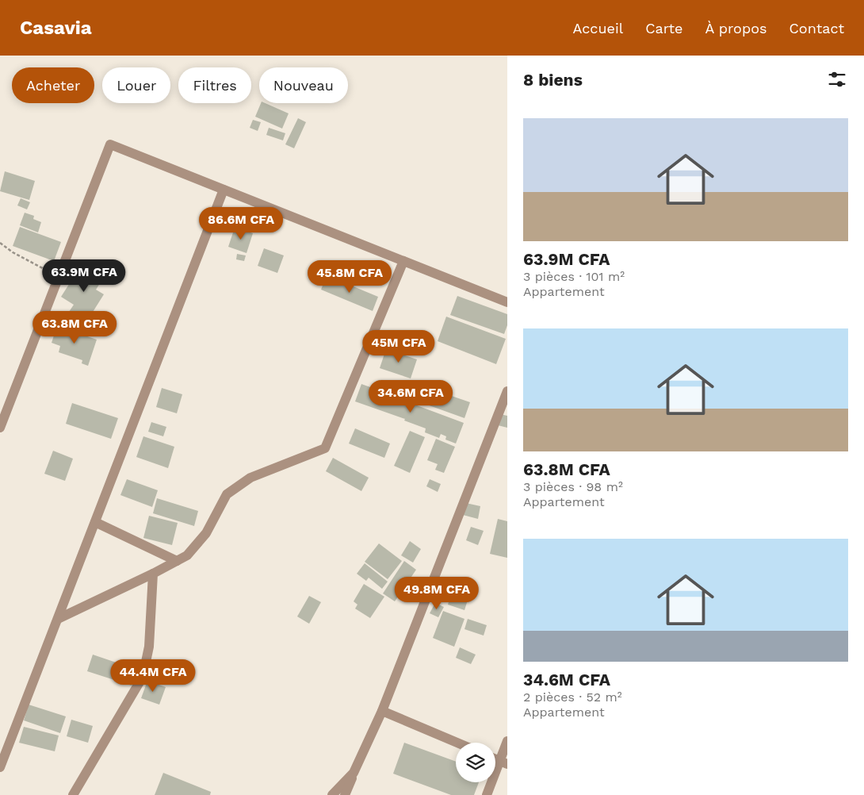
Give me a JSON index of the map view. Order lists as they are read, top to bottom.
{
  "page": {
    "header": "Casavia",
    "nav": [
      "Accueil",
      "Carte",
      "À propos",
      "Contact"
    ],
    "heading": "8 biens",
    "chip": [
      "Acheter",
      "Louer",
      "Filtres",
      "Nouveau"
    ],
    "list": [
      {
        "name": "63.9M CFA",
        "note": "3 pièces · 101 m² · Appartement"
      },
      {
        "name": "63.8M CFA",
        "note": "3 pièces · 98 m² · Appartement"
      },
      {
        "name": "34.6M CFA",
        "note": "2 pièces · 52 m² · Appartement"
      }
    ],
    "price": [
      "86.6M CFA",
      "63.9M CFA",
      "45.8M CFA",
      "63.8M CFA",
      "45M CFA",
      "34.6M CFA",
      "49.8M CFA",
      "44.4M CFA"
    ]
  }
}
